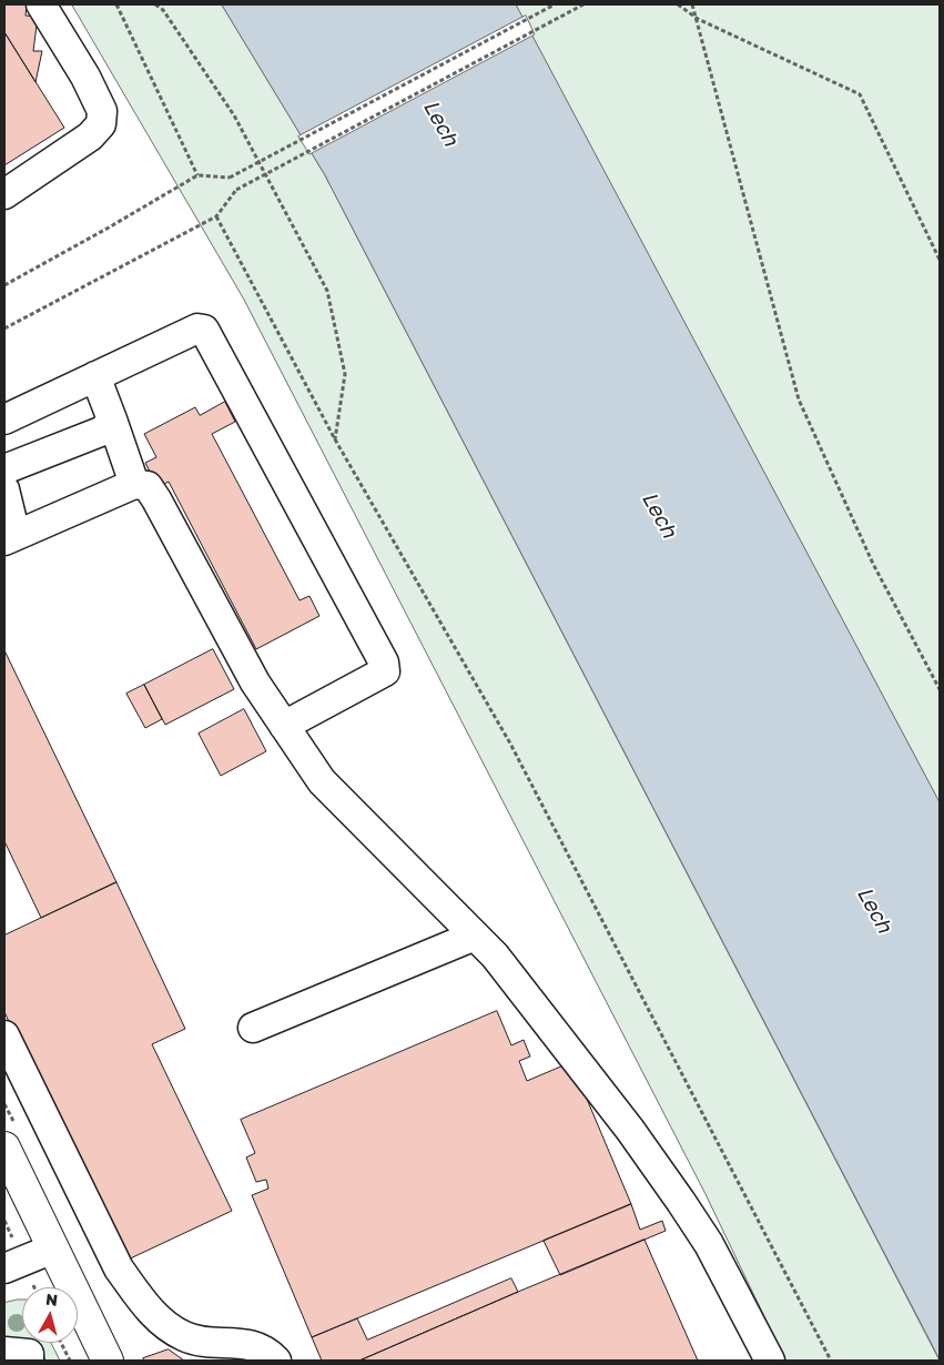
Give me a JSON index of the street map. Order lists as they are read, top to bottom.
{
  "water": ["Lech"],
  "north": "top"
}
